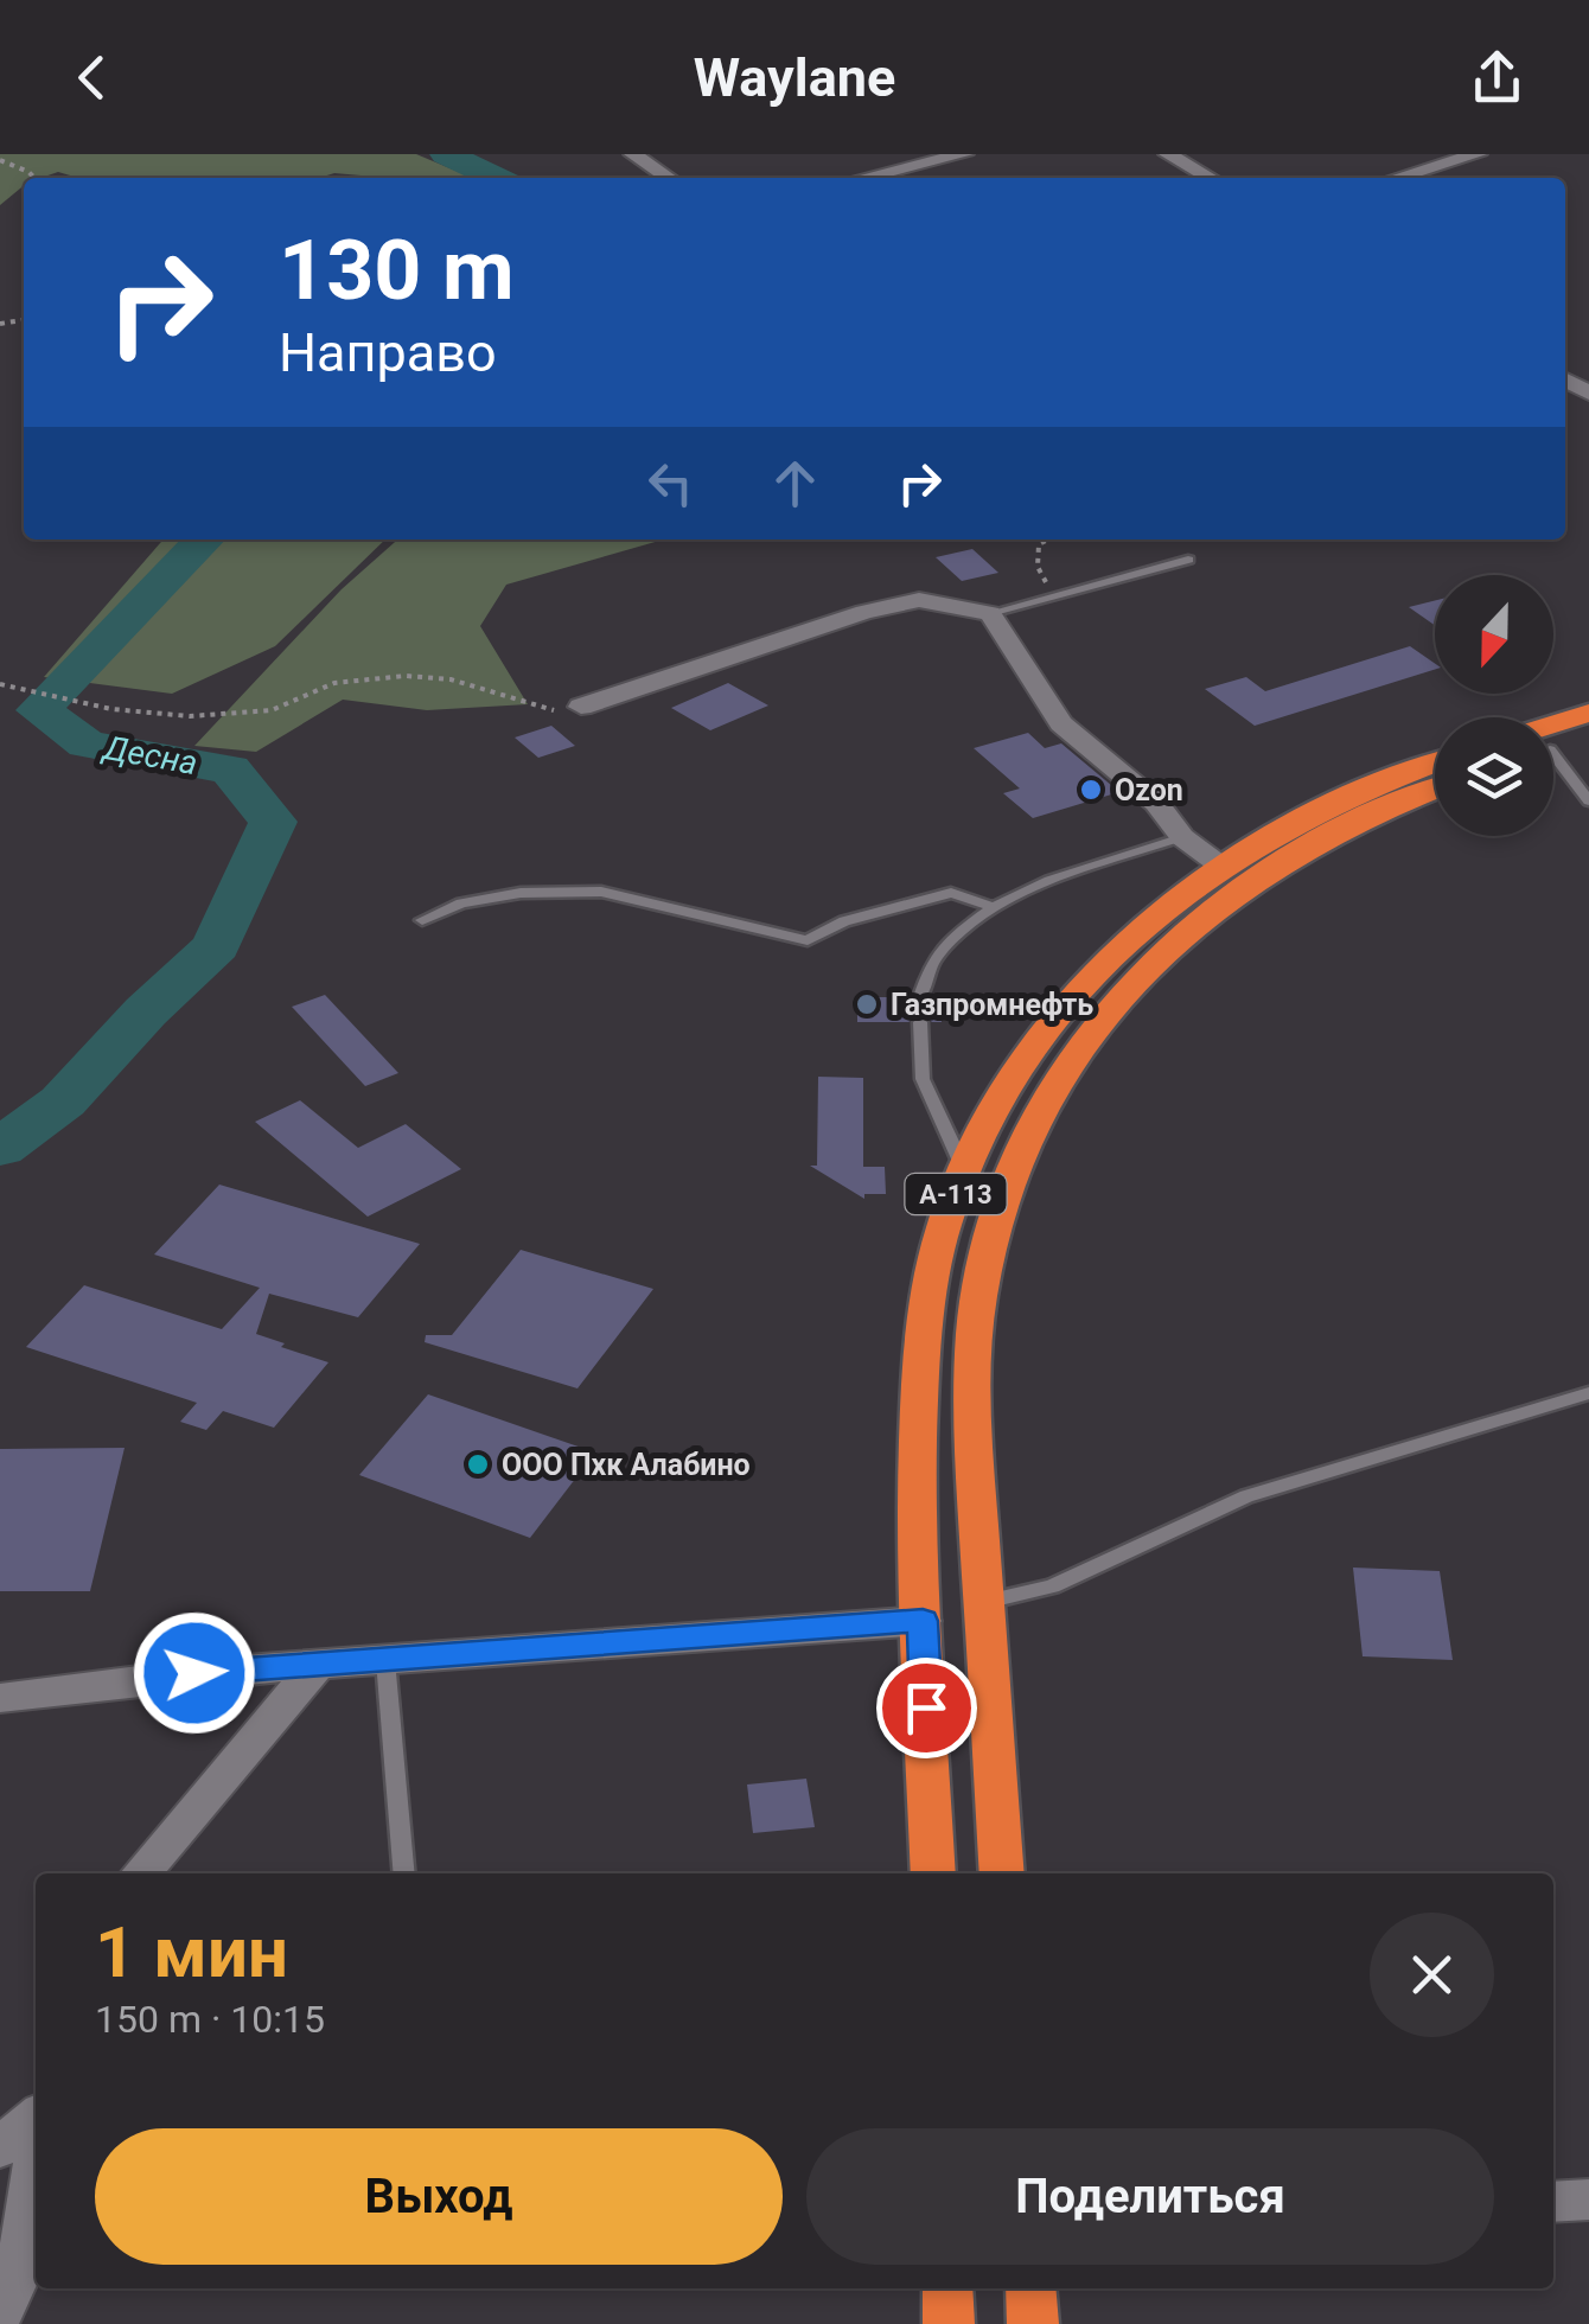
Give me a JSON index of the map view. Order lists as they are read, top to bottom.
{
  "streets": {
    "highway": ["А-113"]
  },
  "water": ["Десна"],
  "places": ["Ozon", "Газпромнефть", "ООО Пхк Алабино"],
  "north": "bottom",
  "page": {
    "header": "Waylane",
    "turn": ["130 m", "Направо"],
    "heading": ["1 мин", "150 m · 10:15"],
    "buttons": ["Выход", "Поделиться"]
  }
}
